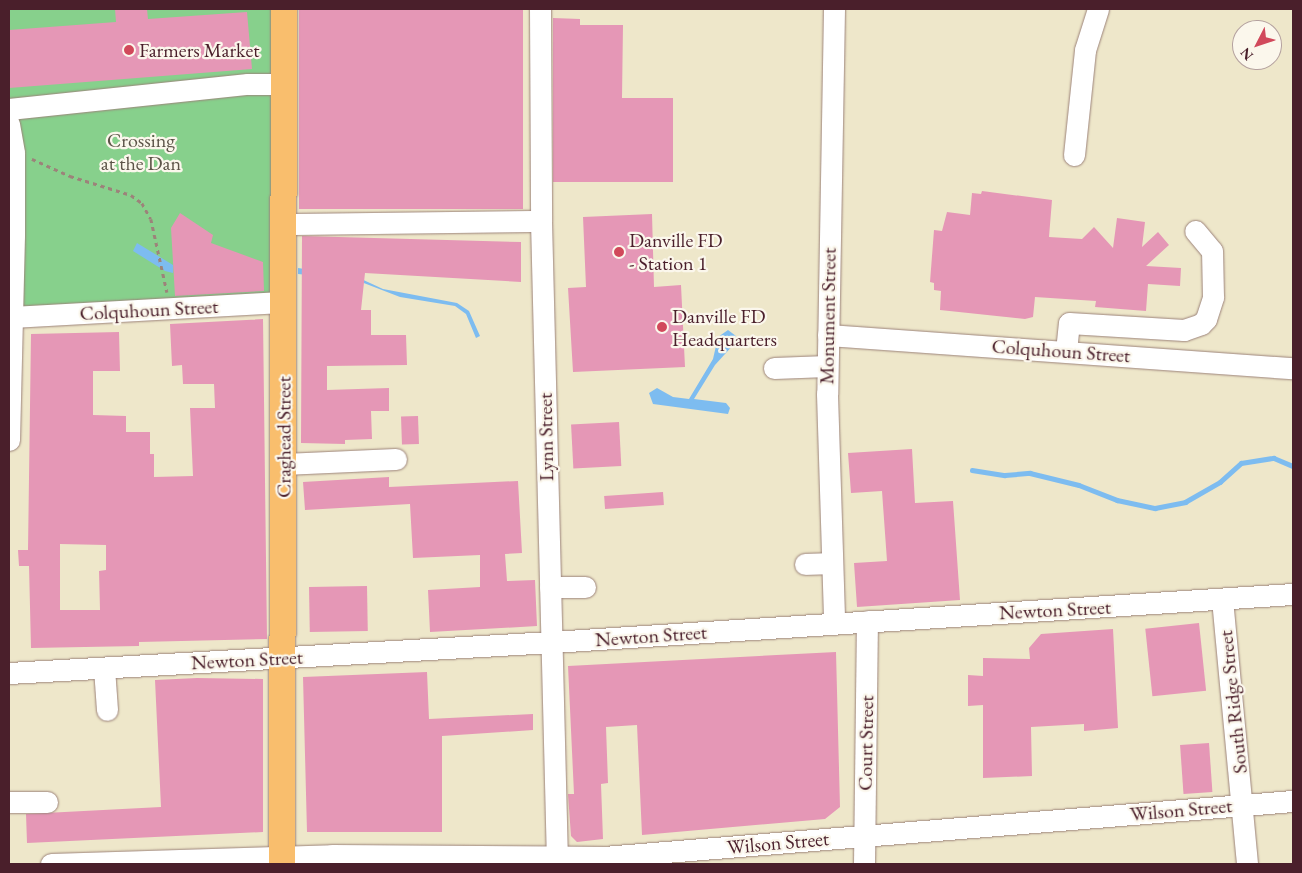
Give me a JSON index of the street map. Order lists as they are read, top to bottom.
{
  "streets": {
    "main road": ["Craghead Street"],
    "street": [
      "Colquhoun Street",
      "Monument Street",
      "Lynn Street",
      "Newton Street",
      "South Ridge Street",
      "Court Street",
      "Wilson Street"
    ]
  },
  "crossings": [
    ["Colquhoun Street", "Monument Street"],
    ["Colquhoun Street", "Craghead Street"],
    ["Monument Street", "Newton Street"],
    ["Craghead Street", "Newton Street"],
    ["Craghead Street", "Wilson Street"],
    ["Lynn Street", "Newton Street"],
    ["Lynn Street", "Wilson Street"],
    ["Newton Street", "South Ridge Street"],
    ["Newton Street", "Court Street"],
    ["South Ridge Street", "Wilson Street"],
    ["Court Street", "Wilson Street"]
  ],
  "parks": ["Crossing at the Dan"],
  "places": ["Farmers Market", "Danville FD - Station 1", "Danville FD Headquarters"],
  "north": "bottom left"
}
